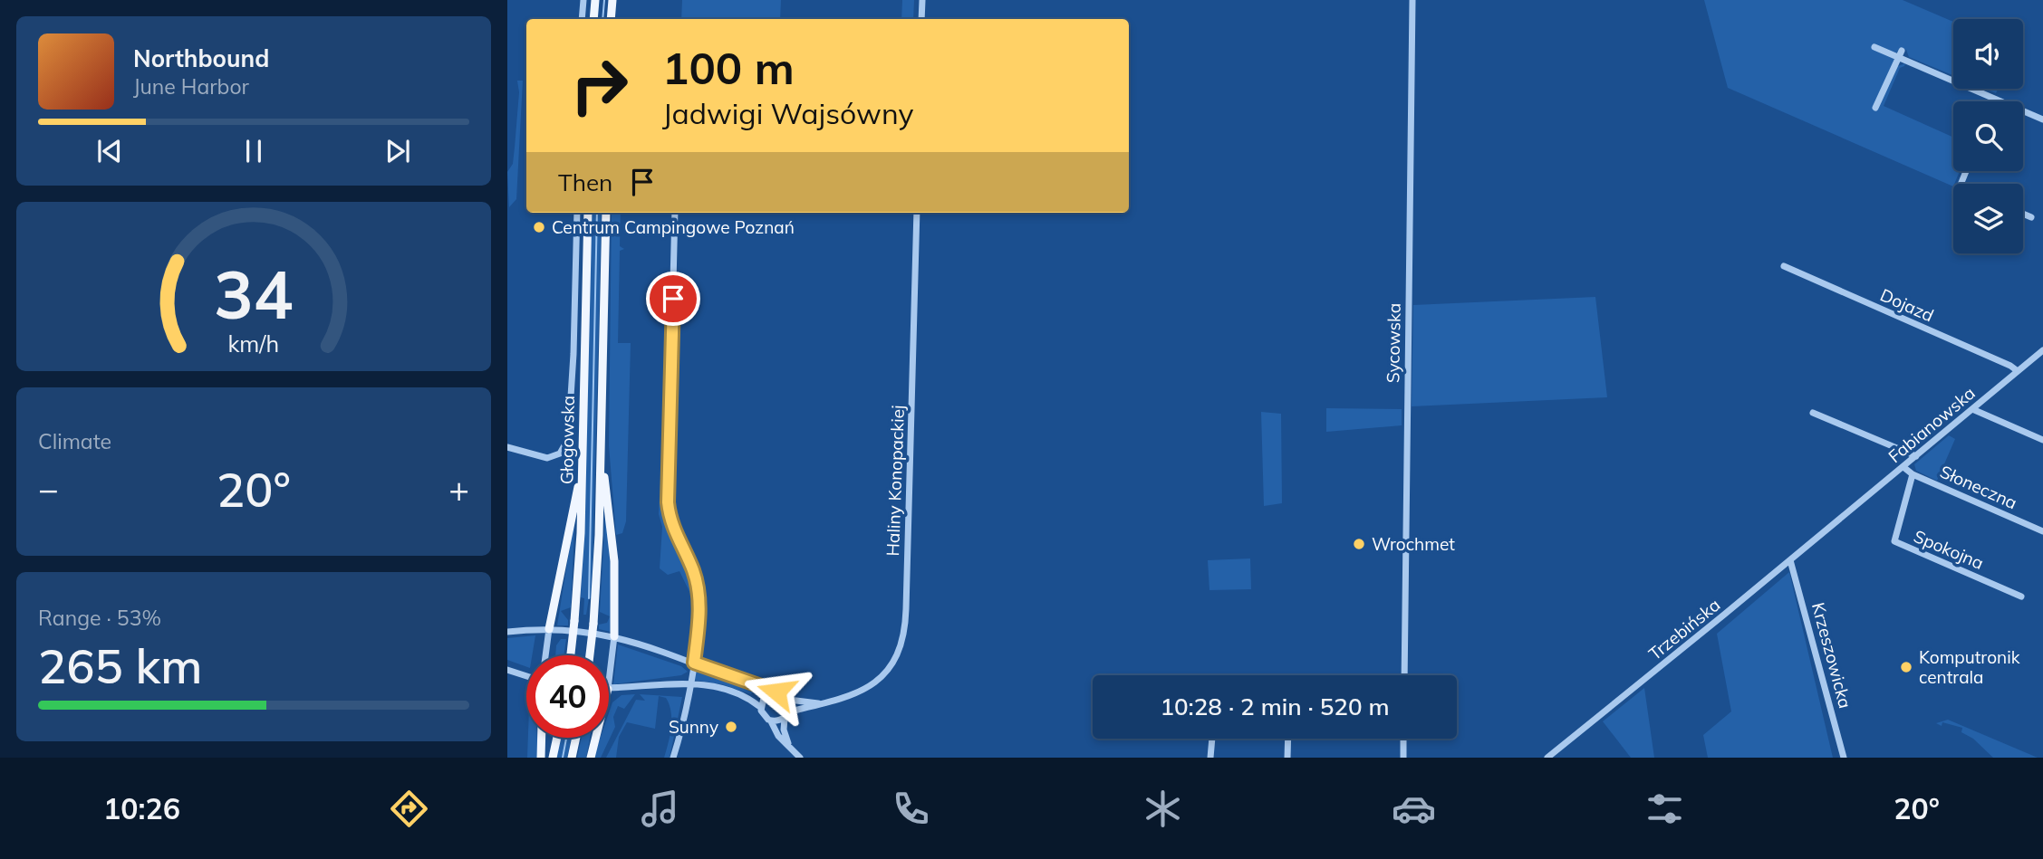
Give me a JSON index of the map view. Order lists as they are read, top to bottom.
{
  "streets": {
    "main road": ["Głogowska"],
    "street": [
      "Dojazd",
      "Sycowska",
      "Fabianowska",
      "Haliny Konopackiej",
      "Słoneczna",
      "Spokojna",
      "Trzebińska",
      "Krzeszowicka"
    ]
  },
  "crossings": [
    ["Dojazd", "Fabianowska"],
    ["Fabianowska", "Słoneczna"],
    ["Fabianowska", "Trzebińska"],
    ["Słoneczna", "Spokojna"],
    ["Trzebińska", "Krzeszowicka"]
  ],
  "places": [
    "Centrum Campingowe Poznań",
    "Wrochmet",
    "Komputronik centrala",
    "Sunny"
  ],
  "page": {
    "turn": ["100 m", "Jadwigi Wajsówny"],
    "song": ["Northbound", "June Harbor"],
    "then": "Then",
    "tile": [
      "Climate",
      ["Range · 53%", "265 km"]
    ],
    "heat": ["−", "20°", "+"],
    "limit": "40",
    "trip": "10:28 · 2 min · 520 m",
    "tabs": ["10:26", "20°"],
    "gauge": ["34", "km/h"]
  }
}
